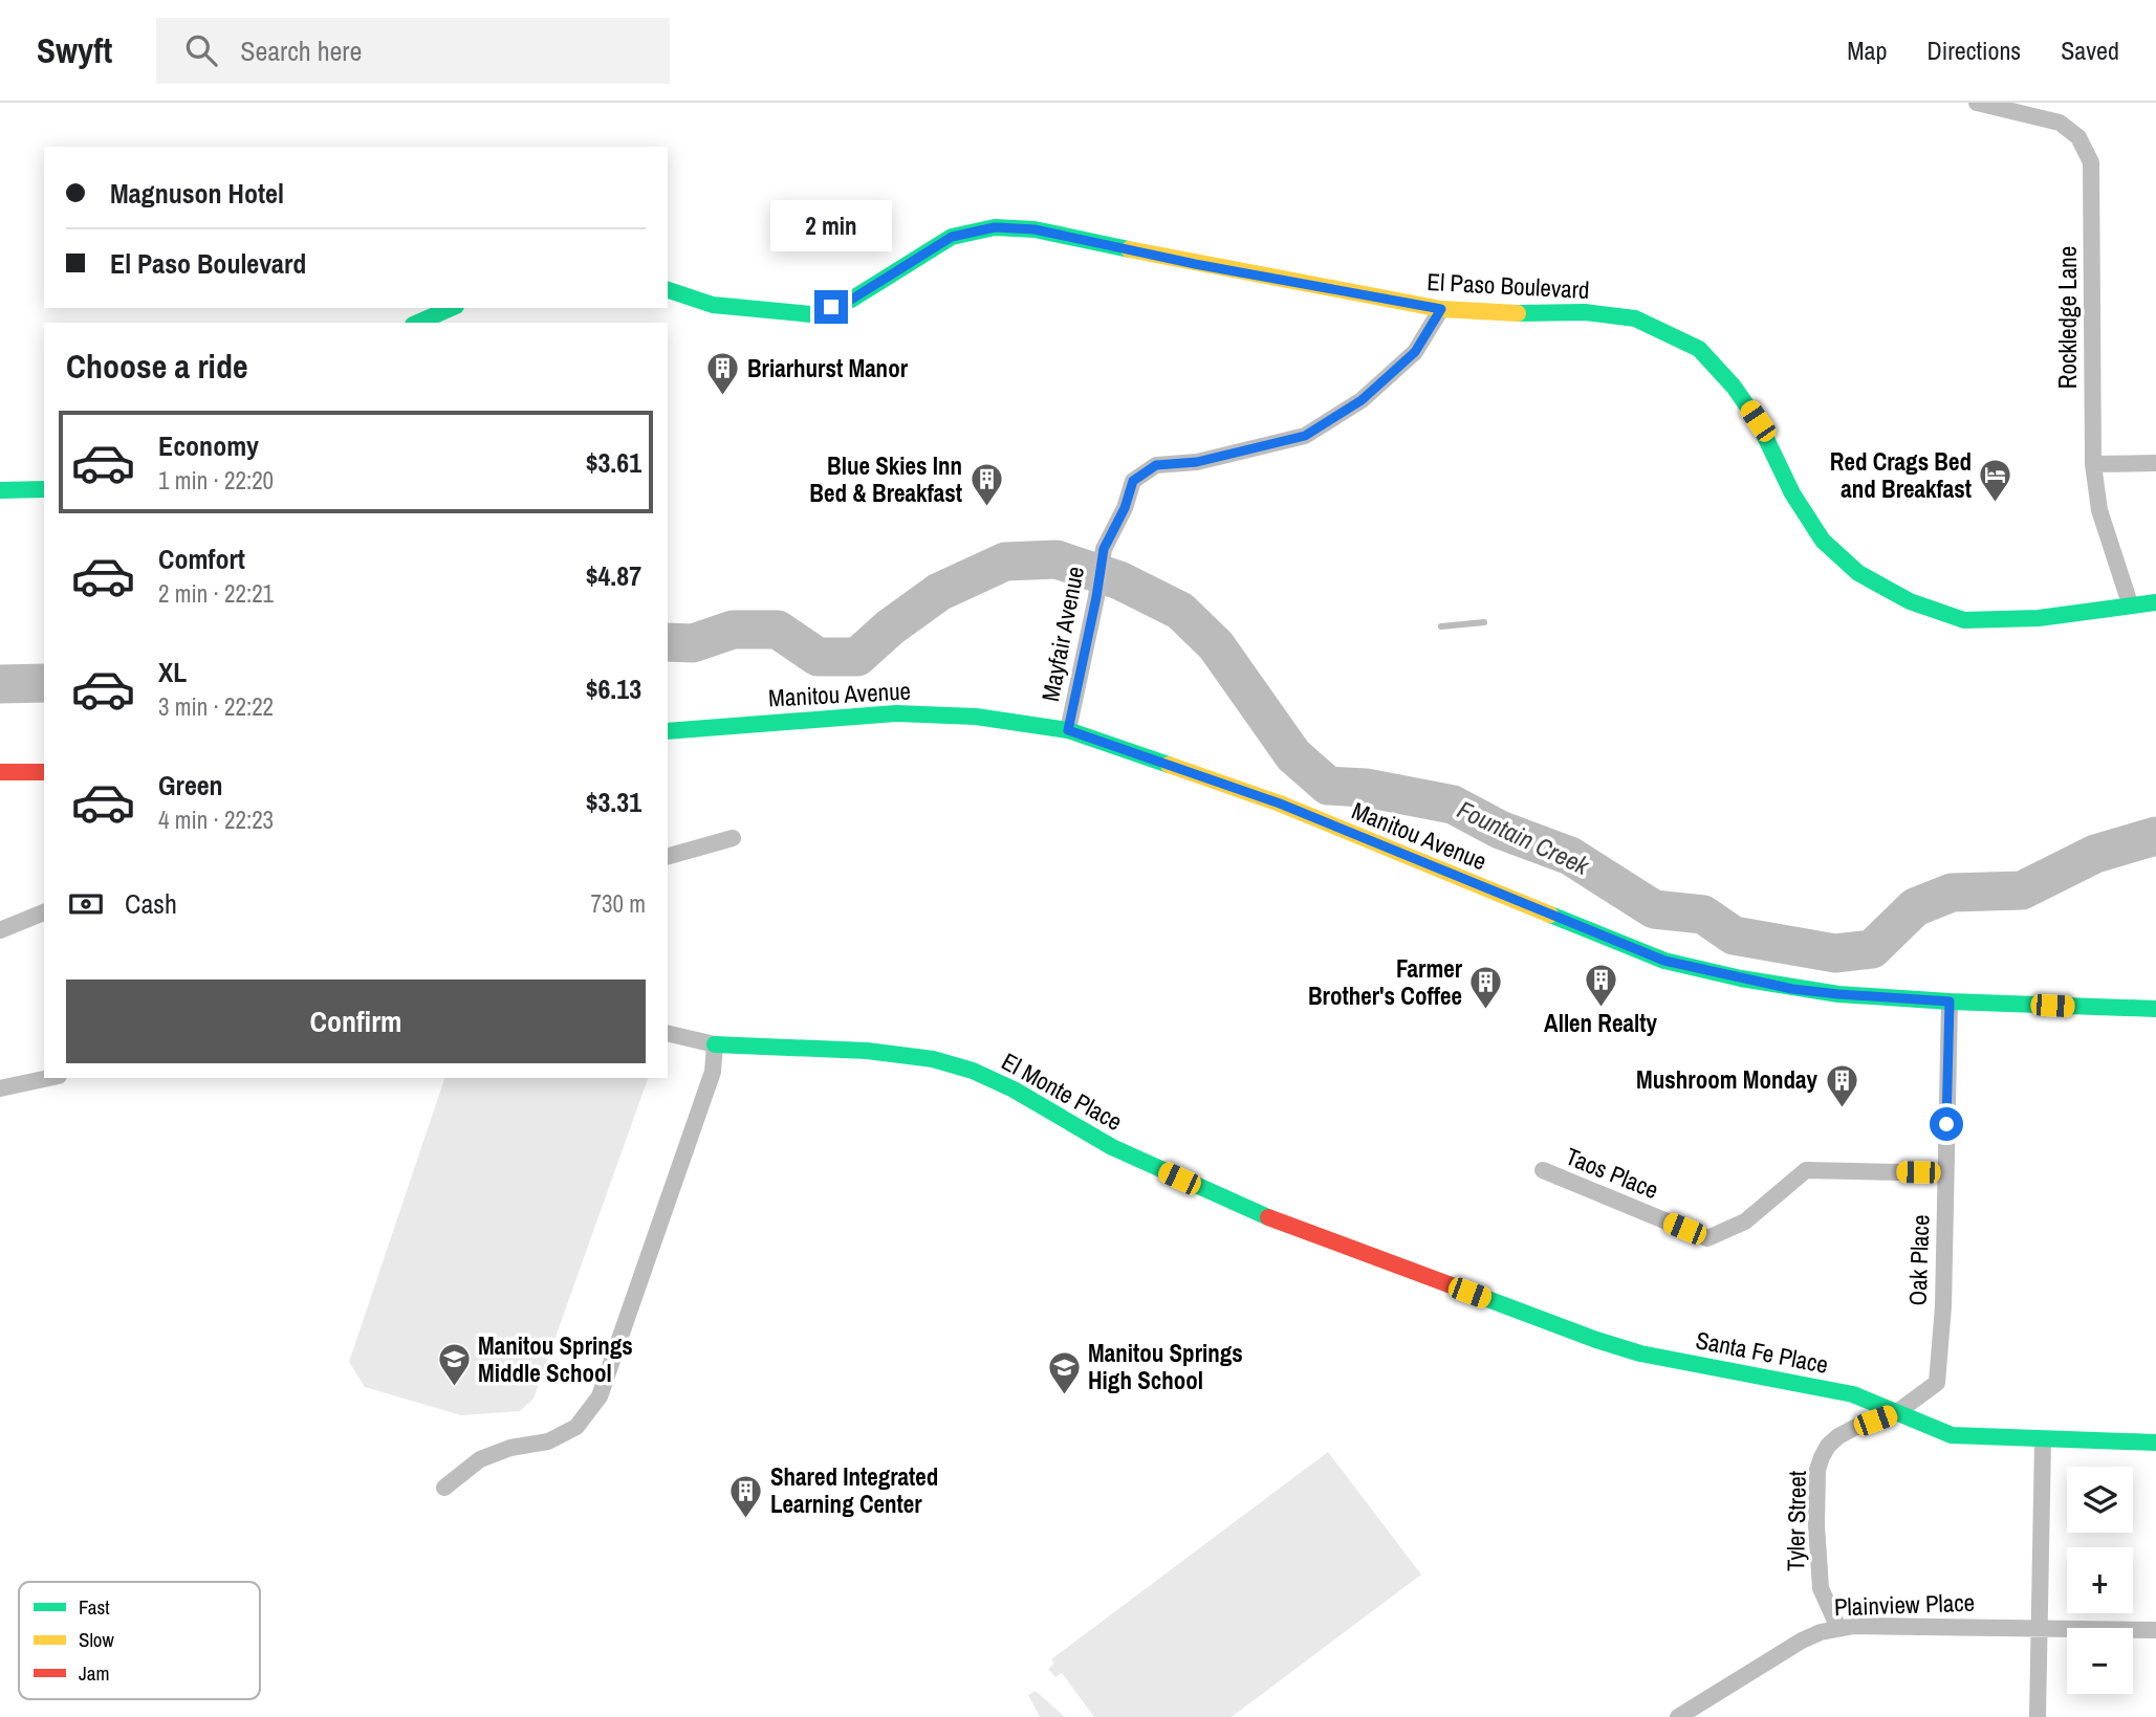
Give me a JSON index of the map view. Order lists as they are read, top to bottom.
{
  "streets": {
    "street": [
      "El Paso Boulevard",
      "Rockledge Lane",
      "Mayfair Avenue",
      "Manitou Avenue",
      "El Monte Place",
      "Taos Place",
      "Oak Place",
      "Santa Fe Place",
      "Tyler Street",
      "Plainview Place"
    ]
  },
  "crossings": [
    ["El Paso Boulevard", "Rockledge Lane"],
    ["El Paso Boulevard", "Mayfair Avenue"],
    ["Mayfair Avenue", "Manitou Avenue"],
    ["Manitou Avenue", "Oak Place"],
    ["El Monte Place", "Santa Fe Place"],
    ["Taos Place", "Oak Place"],
    ["Oak Place", "Santa Fe Place"],
    ["Oak Place", "Tyler Street"],
    ["Santa Fe Place", "Tyler Street"],
    ["Tyler Street", "Plainview Place"]
  ],
  "water": ["Fountain Creek"],
  "places": {
    "building": [
      "Briarhurst Manor",
      "Blue Skies Inn Bed & Breakfast",
      "Allen Realty",
      "Farmer Brother's Coffee",
      "Mushroom Monday",
      "Shared Integrated Learning Center"
    ],
    "hotel": ["Red Crags Bed and Breakfast"],
    "school or university": ["Manitou Springs Middle School", "Manitou Springs High School"]
  },
  "legend": ["Fast", "Slow", "Jam"],
  "page": {
    "header": "Swyft",
    "search": "Search here",
    "nav": ["Map", "Directions", "Saved"],
    "banner": ["Magnuson Hotel", "El Paso Boulevard"],
    "bubble": "2 min",
    "heading": "Choose a ride",
    "list": [
      {
        "name": "Economy",
        "note": "1 min · 22:20",
        "value": "$3.61"
      },
      {
        "name": "Comfort",
        "note": "2 min · 22:21",
        "value": "$4.87"
      },
      {
        "name": "XL",
        "note": "3 min · 22:22",
        "value": "$6.13"
      },
      {
        "name": "Green",
        "note": "4 min · 22:23",
        "value": "$3.31"
      }
    ],
    "pay": ["Cash", "730 m"],
    "buttons": "Confirm",
    "map_buttons": ["+", "−"]
  }
}
